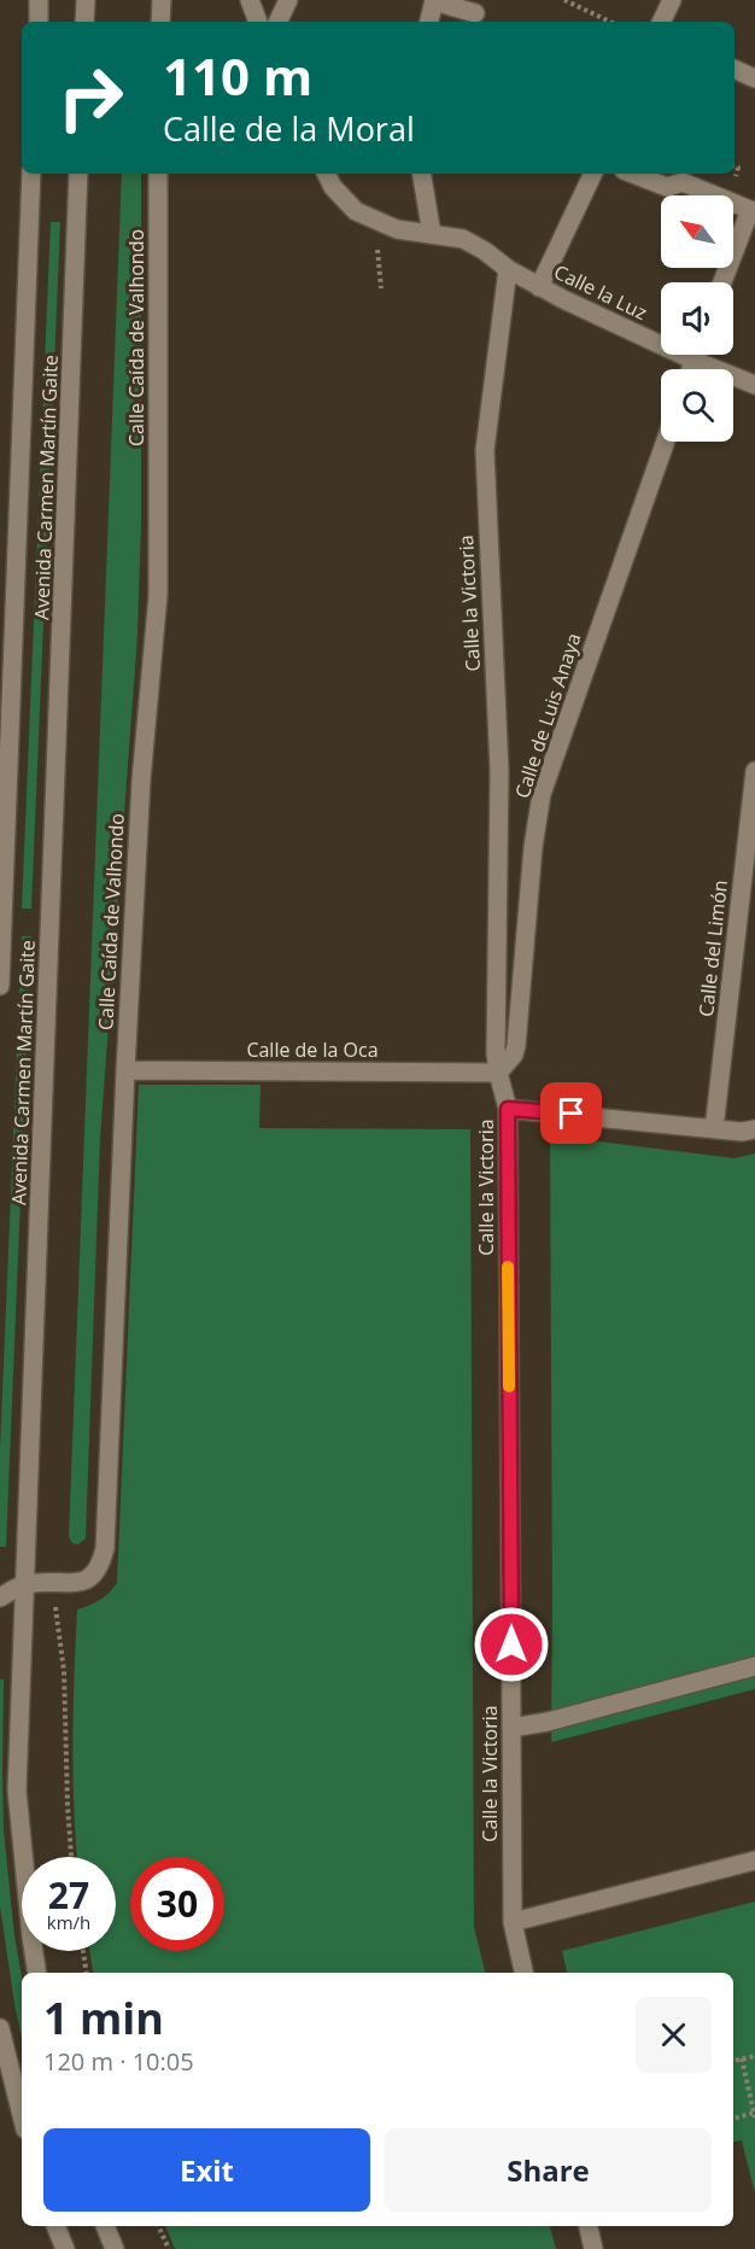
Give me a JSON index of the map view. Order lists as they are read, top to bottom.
{
  "streets": {
    "street": [
      "Calle la Luz",
      "Calle Caída de Valhondo",
      "Avenida Carmen Martín Gaite",
      "Calle la Victoria",
      "Calle de Luis Anaya",
      "Calle del Limón",
      "Calle de la Oca"
    ]
  },
  "crossings": [
    ["Calle la Luz", "Calle la Victoria"],
    ["Calle Caída de Valhondo", "Avenida Carmen Martín Gaite"],
    ["Calle Caída de Valhondo", "Calle de la Oca"],
    ["Calle la Victoria", "Calle de Luis Anaya"],
    ["Calle la Victoria", "Calle de la Oca"],
    ["Calle de Luis Anaya", "Calle de la Oca"]
  ],
  "north": "top left",
  "page": {
    "turn": ["110 m", "Calle de la Moral"],
    "speed": "27 km/h",
    "limit": "30",
    "heading": ["1 min", "120 m · 10:05"],
    "buttons": ["Exit", "Share"]
  }
}
